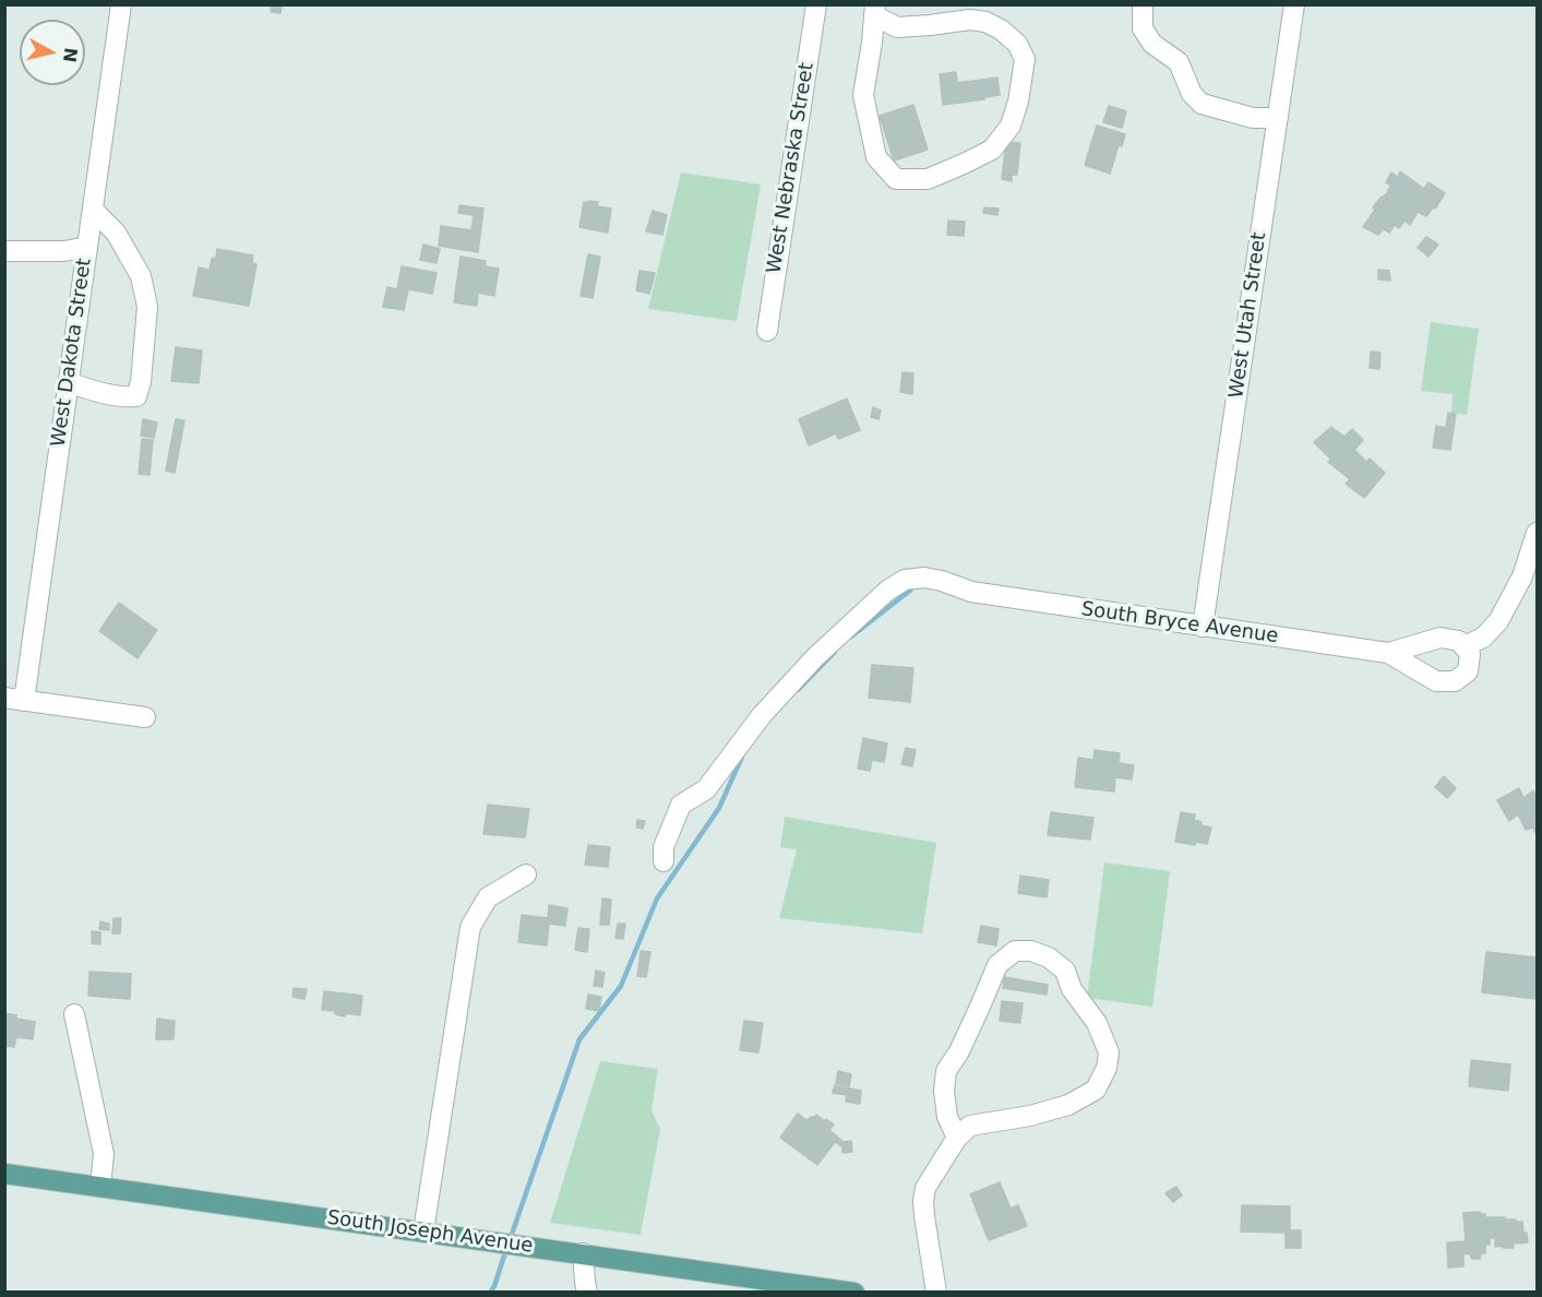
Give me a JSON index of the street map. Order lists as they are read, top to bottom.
{
  "streets": {
    "main road": ["South Joseph Avenue"],
    "street": [
      "West Nebraska Street",
      "West Utah Street",
      "West Dakota Street",
      "South Bryce Avenue"
    ]
  },
  "crossings": [
    ["West Utah Street", "South Bryce Avenue"]
  ],
  "north": "right"
}
